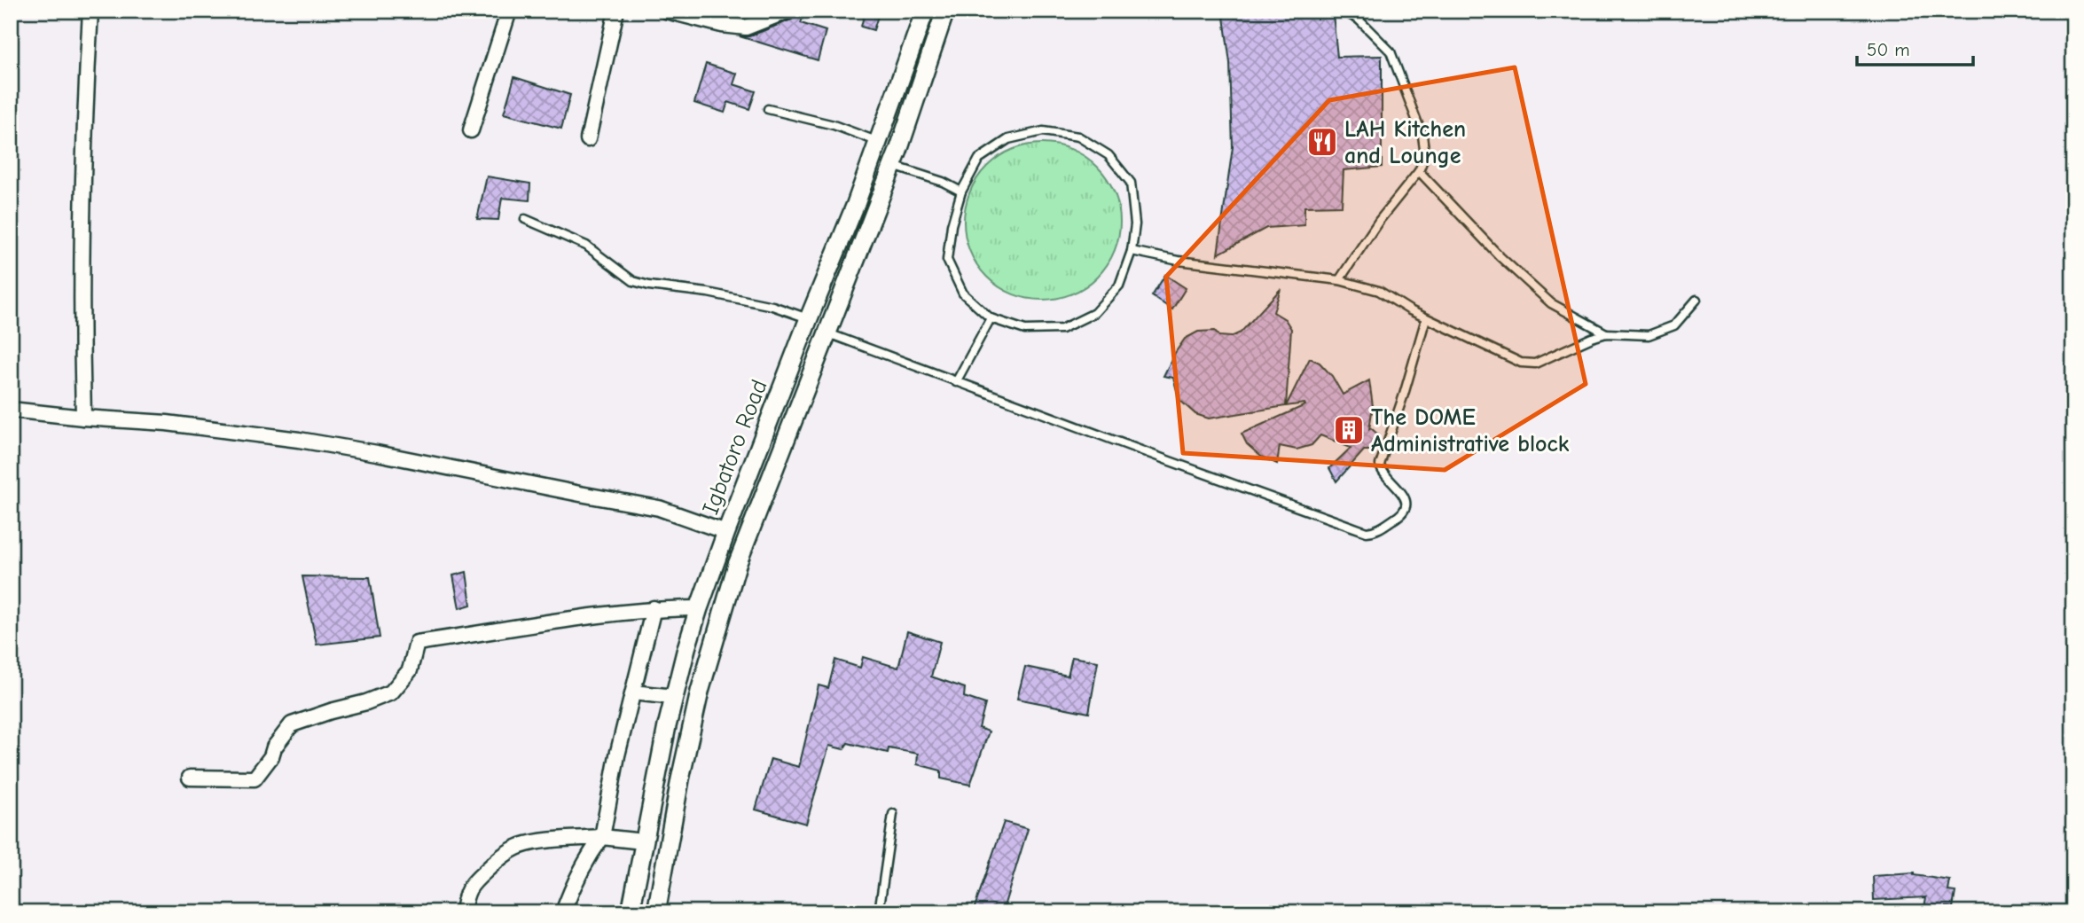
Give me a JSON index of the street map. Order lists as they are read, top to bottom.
{
  "streets": {
    "street": ["Igbatoro Road"]
  },
  "places": {
    "restaurant": ["LAH Kitchen and Lounge"],
    "building": ["The DOME Administrative block"]
  },
  "scale_bar": "50 m"
}
